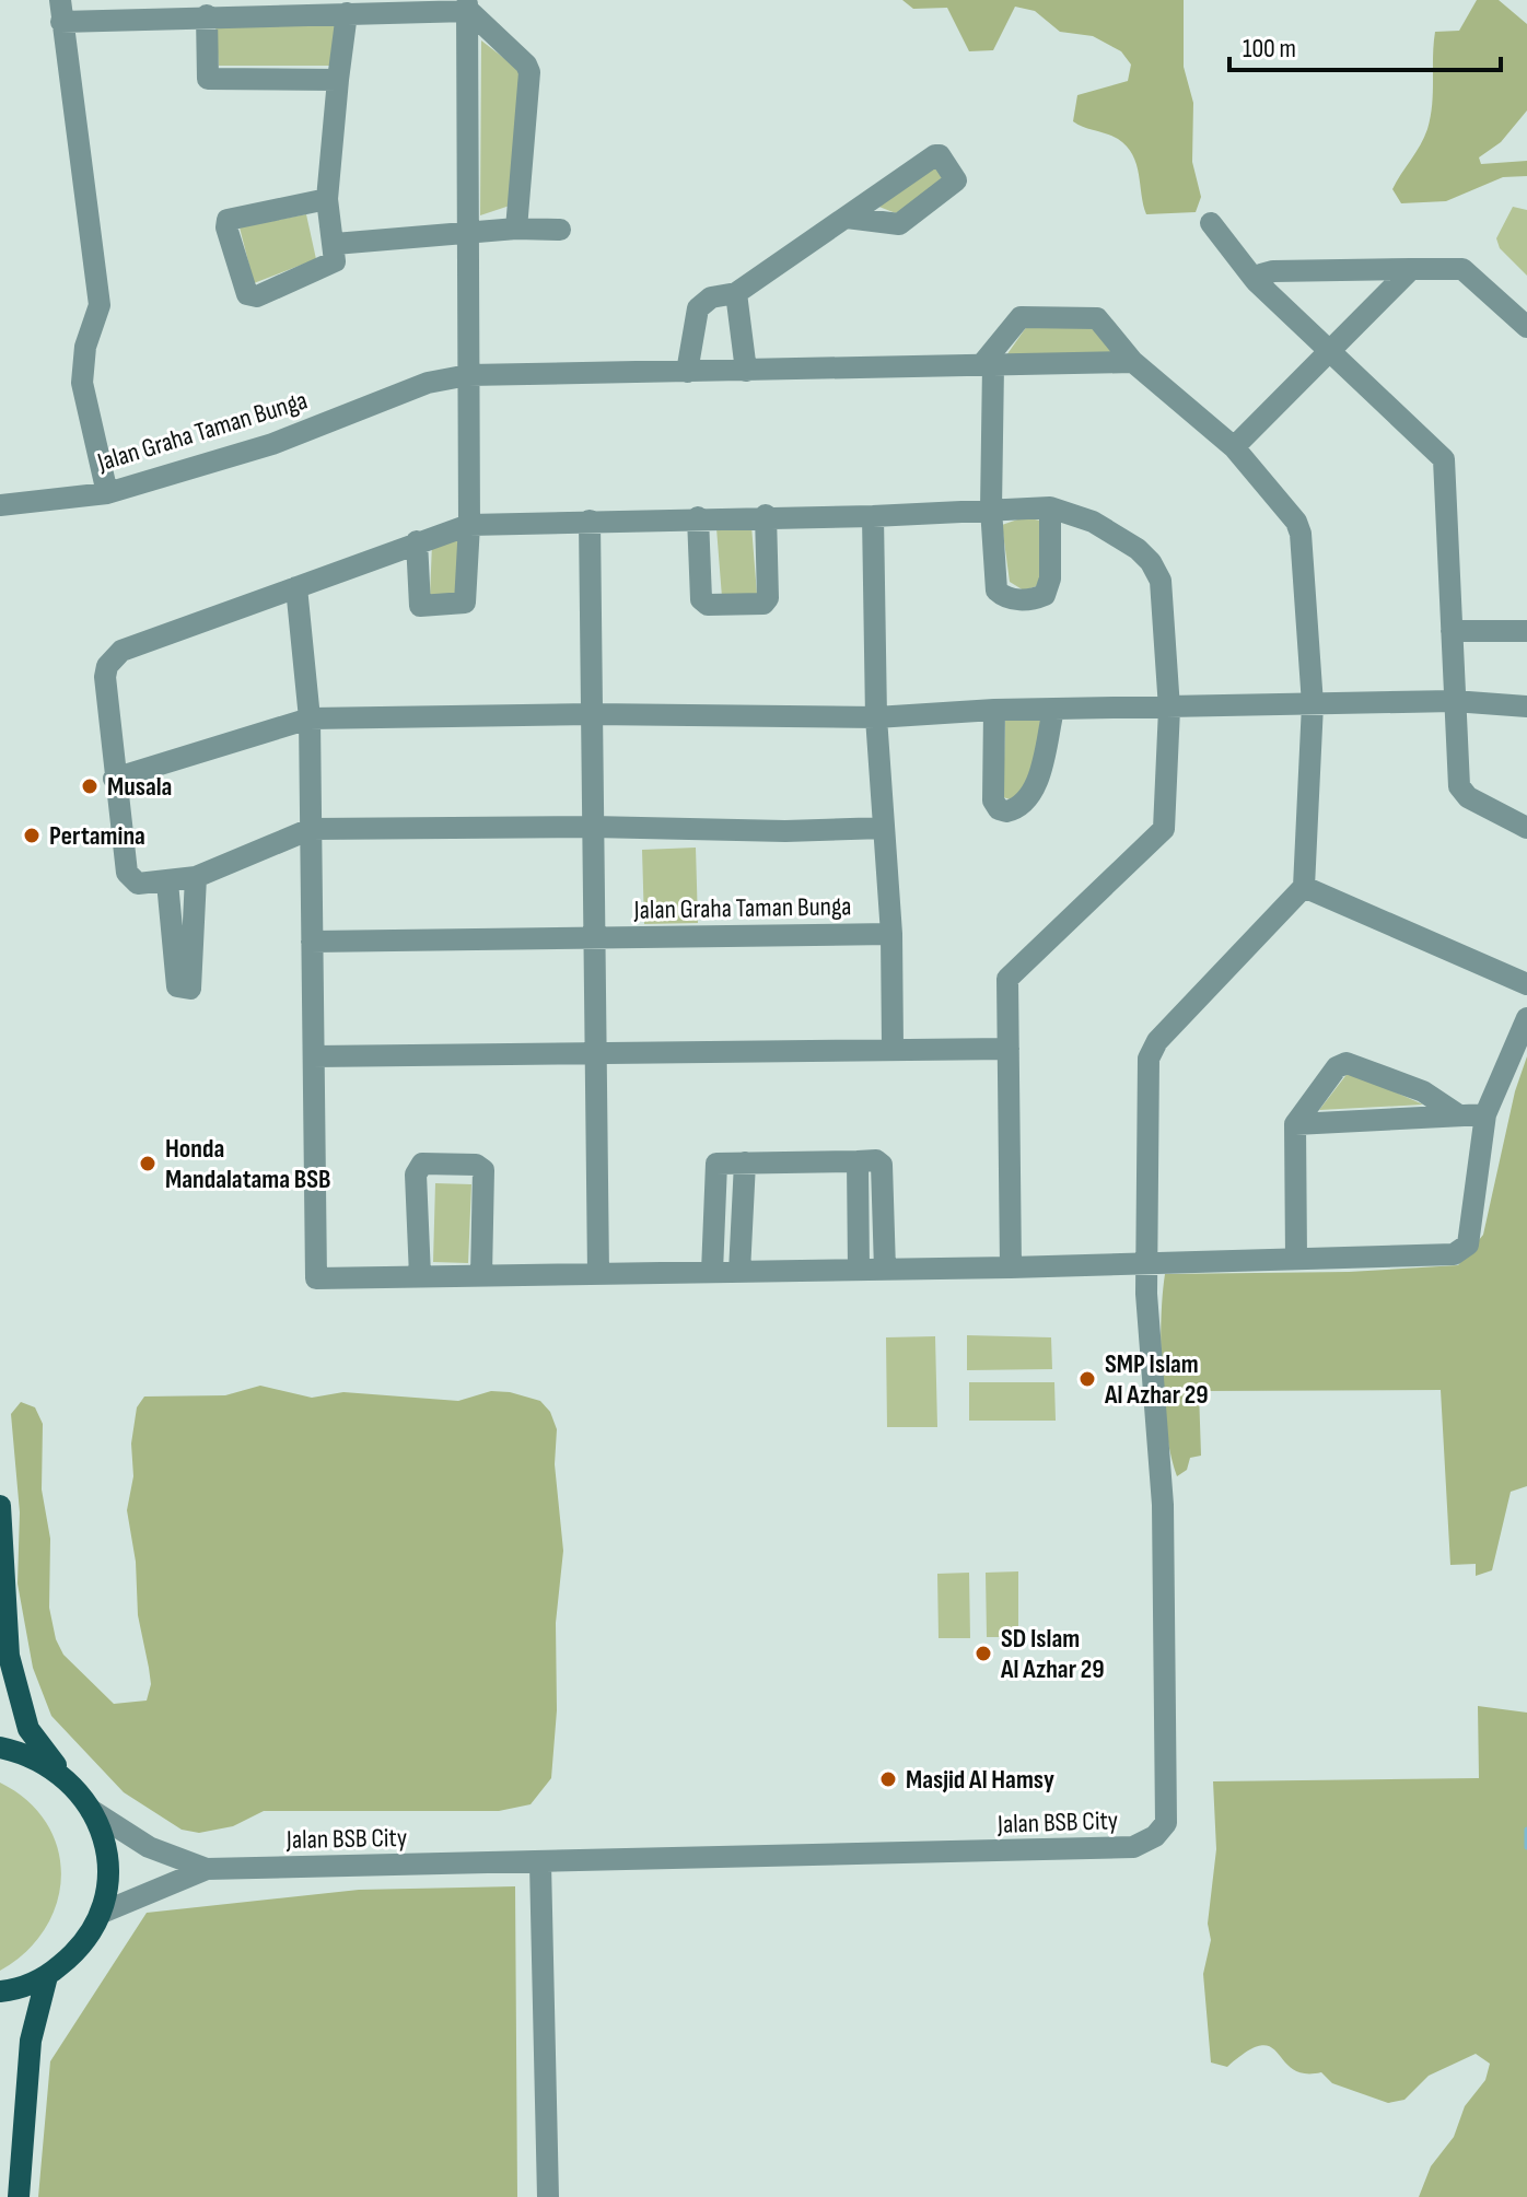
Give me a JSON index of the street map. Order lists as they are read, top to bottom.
{
  "streets": {
    "street": ["Jalan Graha Taman Bunga", "Jalan BSB City"]
  },
  "places": [
    "Musala",
    "Pertamina",
    "Honda Mandalatama BSB",
    "SMP Islam Al Azhar 29",
    "SD Islam Al Azhar 29",
    "Masjid Al Hamsy"
  ],
  "scale_bar": "100 m"
}
